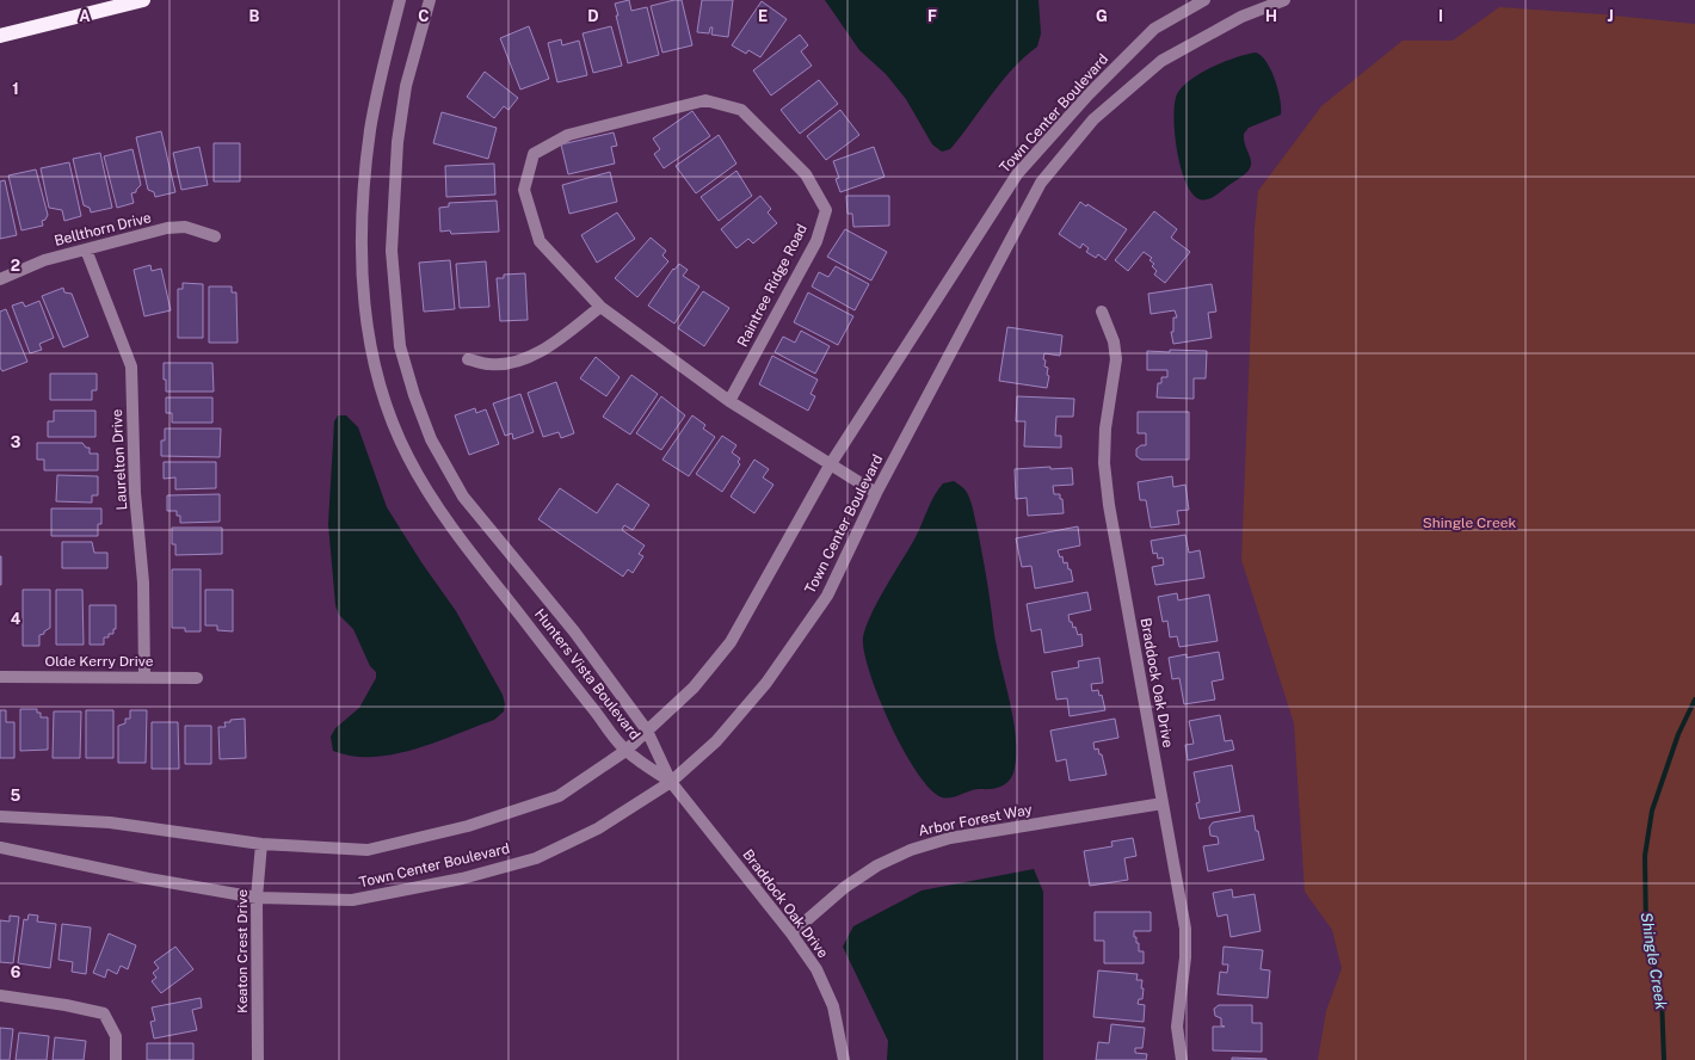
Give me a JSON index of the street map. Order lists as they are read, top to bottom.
{
  "streets": {
    "street": [
      "Town Center Boulevard",
      "Bellthorn Drive",
      "Raintree Ridge Road",
      "Laurelton Drive",
      "Olde Kerry Drive",
      "Hunters Vista Boulevard",
      "Braddock Oak Drive",
      "Arbor Forest Way",
      "Keaton Crest Drive"
    ]
  },
  "crossings": [
    ["Town Center Boulevard", "Raintree Ridge Road"],
    ["Town Center Boulevard", "Hunters Vista Boulevard"],
    ["Town Center Boulevard", "Braddock Oak Drive"],
    ["Town Center Boulevard", "Keaton Crest Drive"],
    ["Bellthorn Drive", "Laurelton Drive"],
    ["Laurelton Drive", "Olde Kerry Drive"],
    ["Hunters Vista Boulevard", "Braddock Oak Drive"],
    ["Braddock Oak Drive", "Arbor Forest Way"]
  ],
  "water": ["Shingle Creek"],
  "parks": ["Shingle Creek"],
  "grid": {
    "columns": [
      "A",
      "B",
      "C",
      "D",
      "E",
      "F",
      "G",
      "H",
      "I",
      "J"
    ],
    "rows": [
      "1",
      "2",
      "3",
      "4",
      "5",
      "6"
    ]
  }
}
